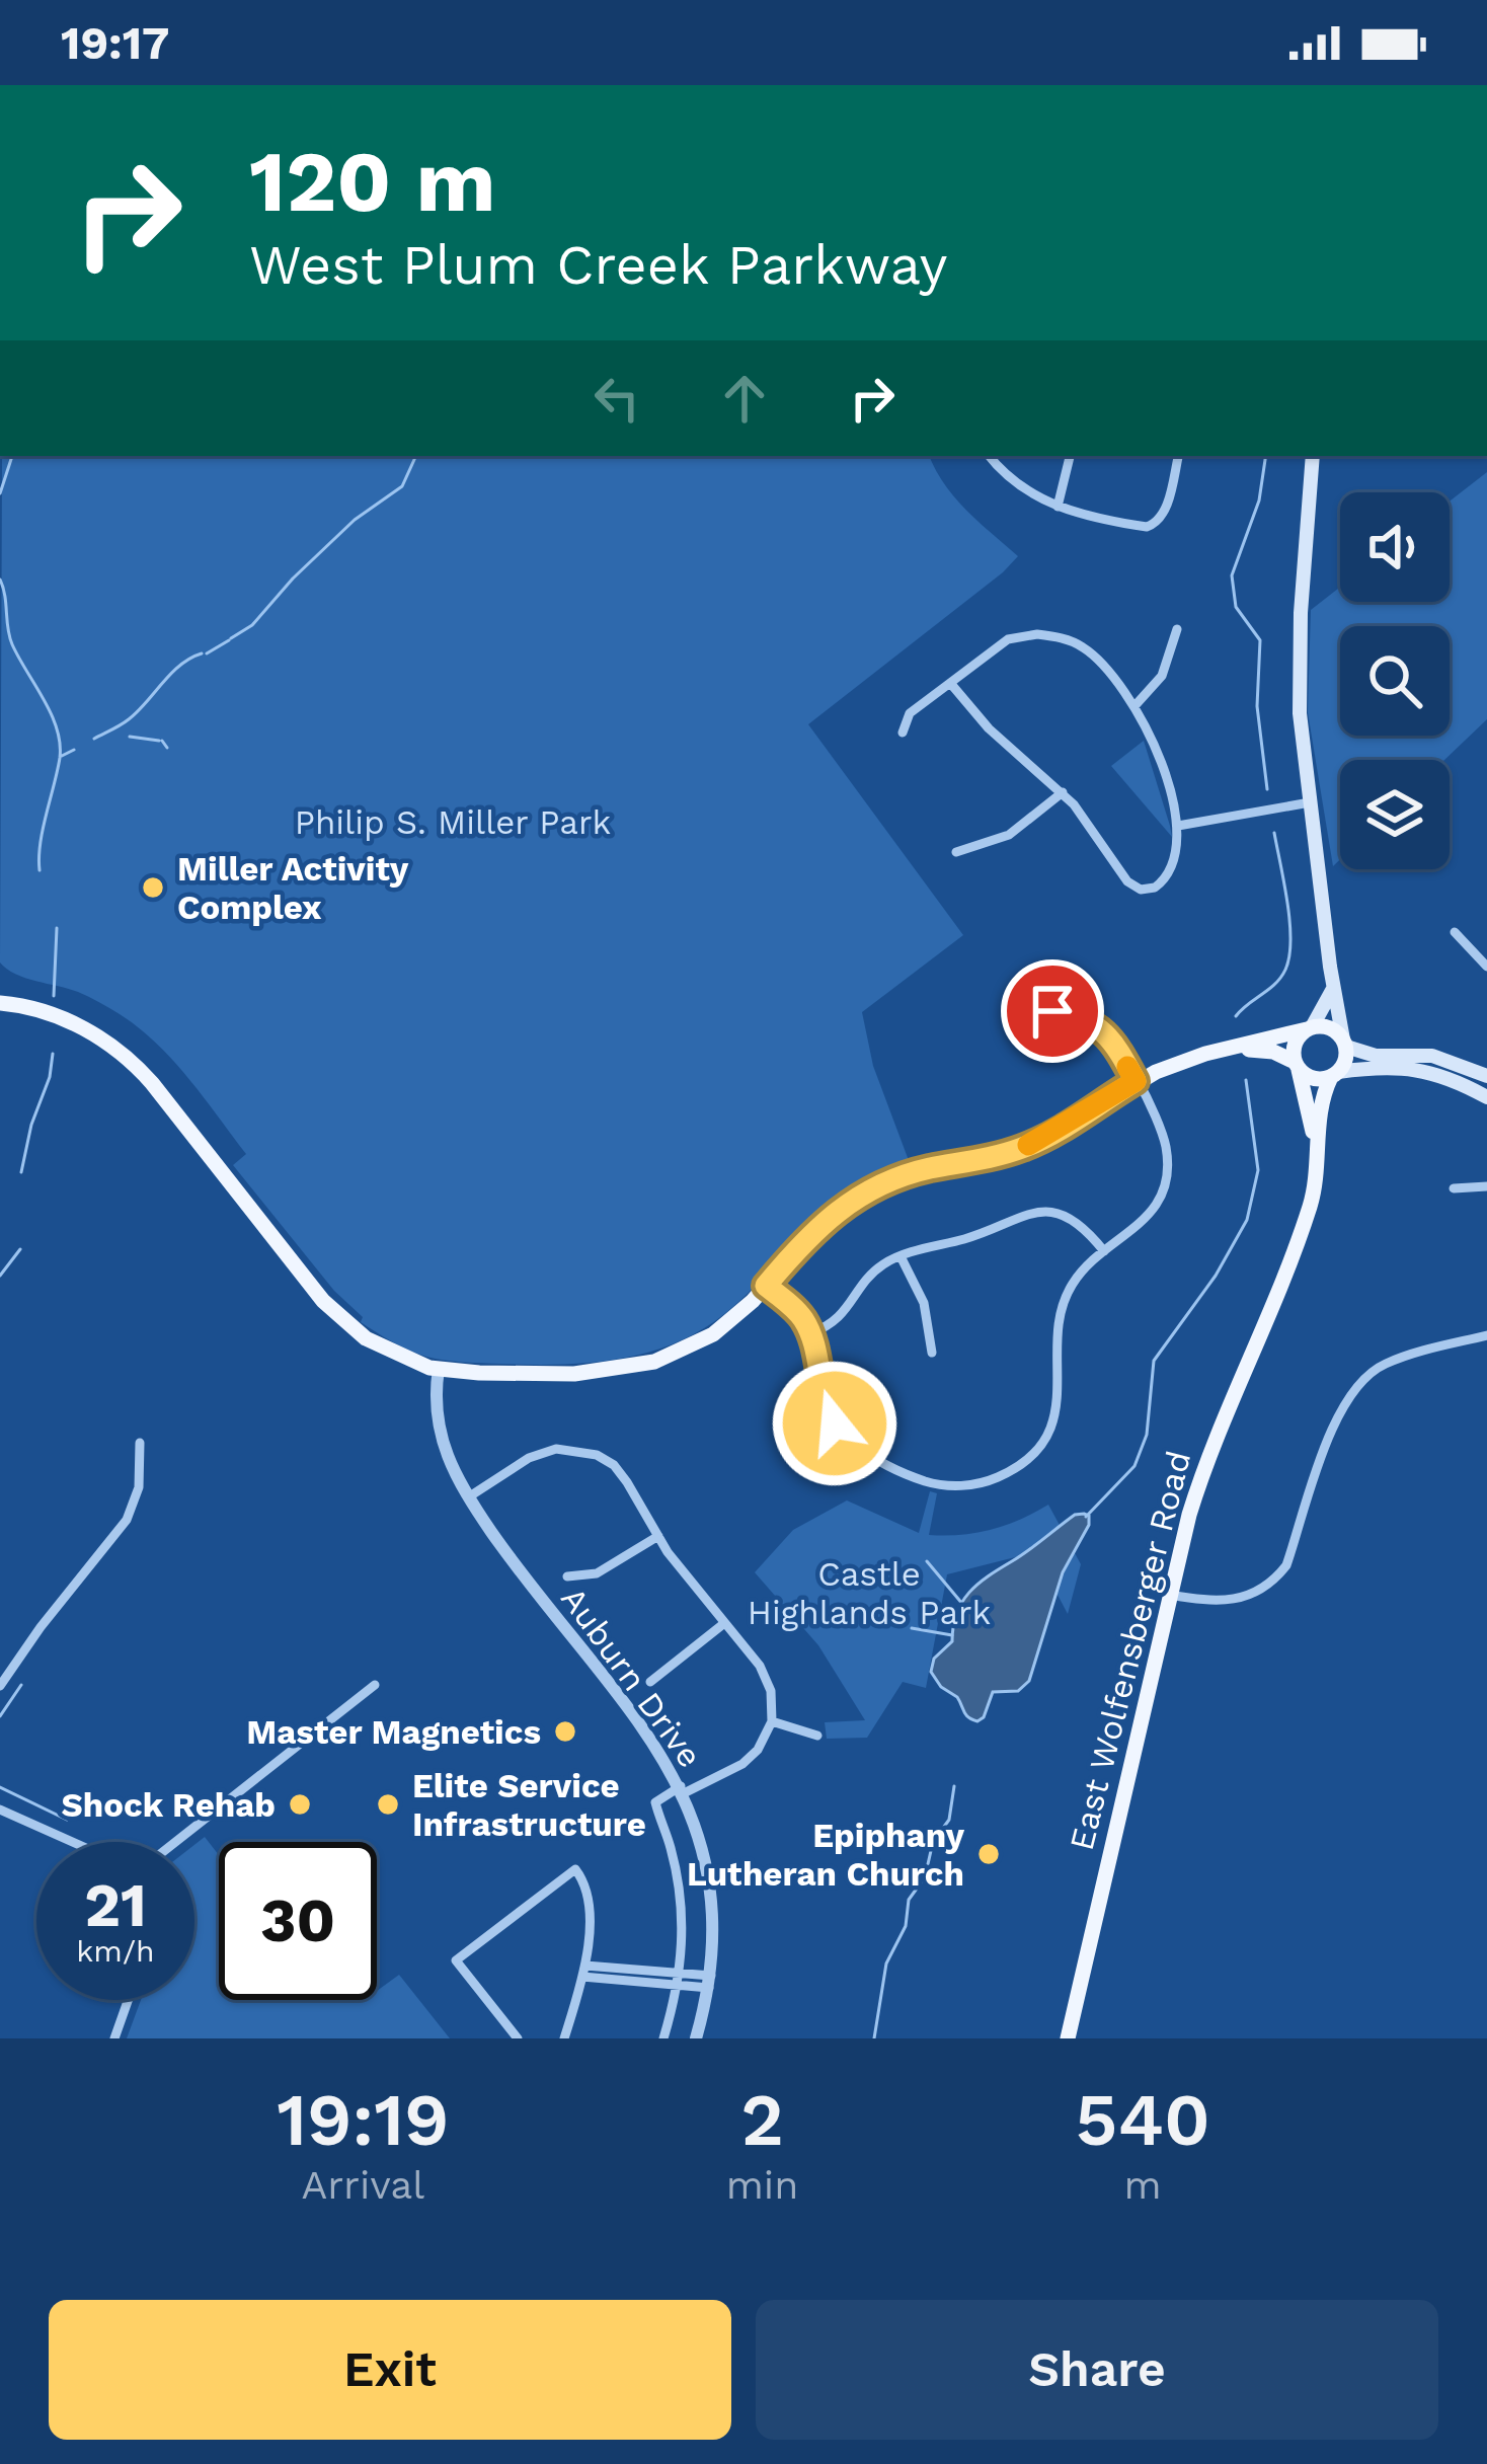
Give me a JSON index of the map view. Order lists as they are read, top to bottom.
{
  "streets": {
    "main road": ["East Wolfensberger Road"],
    "street": ["Auburn Drive"]
  },
  "parks": ["Philip S. Miller Park", "Castle Highlands Park"],
  "places": [
    "Miller Activity Complex",
    "Master Magnetics",
    "Shock Rehab",
    "Elite Service Infrastructure",
    "Epiphany Lutheran Church"
  ],
  "page": {
    "status": "19:17",
    "turn": ["120 m", "West Plum Creek Parkway"],
    "speed": "21 km/h",
    "limit": "30",
    "eta": [
      "19:19",
      "Arrival",
      "2",
      "min",
      "540",
      "m"
    ],
    "buttons": ["Exit", "Share"]
  }
}
